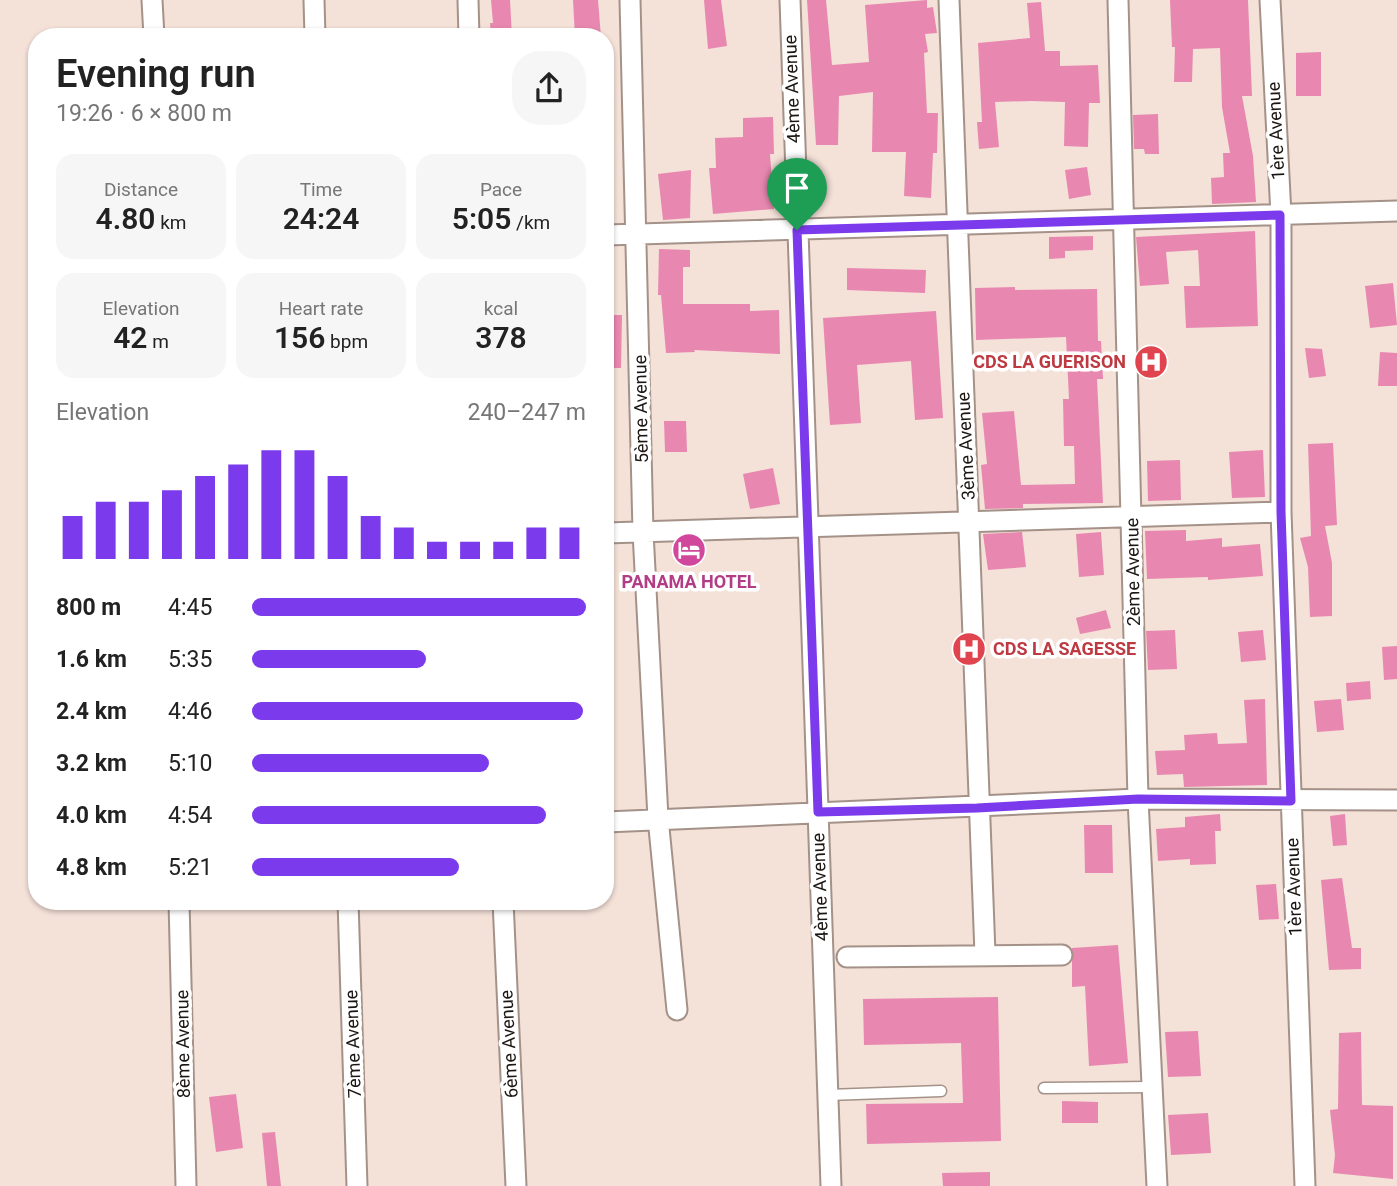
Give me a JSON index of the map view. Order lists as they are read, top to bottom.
{
  "streets": {
    "street": [
      "4ème Avenue",
      "1ère Avenue",
      "5ème Avenue",
      "3ème Avenue",
      "2ème Avenue",
      "8ème Avenue",
      "7ème Avenue",
      "6ème Avenue"
    ]
  },
  "places": {
    "hospital": ["CDS LA GUERISON", "CDS LA SAGESSE"],
    "hotel": ["PANAMA HOTEL"]
  },
  "page": {
    "heading": ["Evening run", "19:26 · 6 × 800 m"],
    "stats": [
      ["Distance", "4.80 km"],
      ["Time", "24:24"],
      ["Pace", "5:05 /km"],
      ["Elevation", "42 m"],
      ["Heart rate", "156 bpm"],
      ["kcal", "378"]
    ],
    "chart": ["Elevation", "240–247 m"],
    "list": [
      {
        "name": "800 m",
        "note": "4:45"
      },
      {
        "name": "1.6 km",
        "note": "5:35"
      },
      {
        "name": "2.4 km",
        "note": "4:46"
      },
      {
        "name": "3.2 km",
        "note": "5:10"
      },
      {
        "name": "4.0 km",
        "note": "4:54"
      },
      {
        "name": "4.8 km",
        "note": "5:21"
      }
    ]
  }
}
